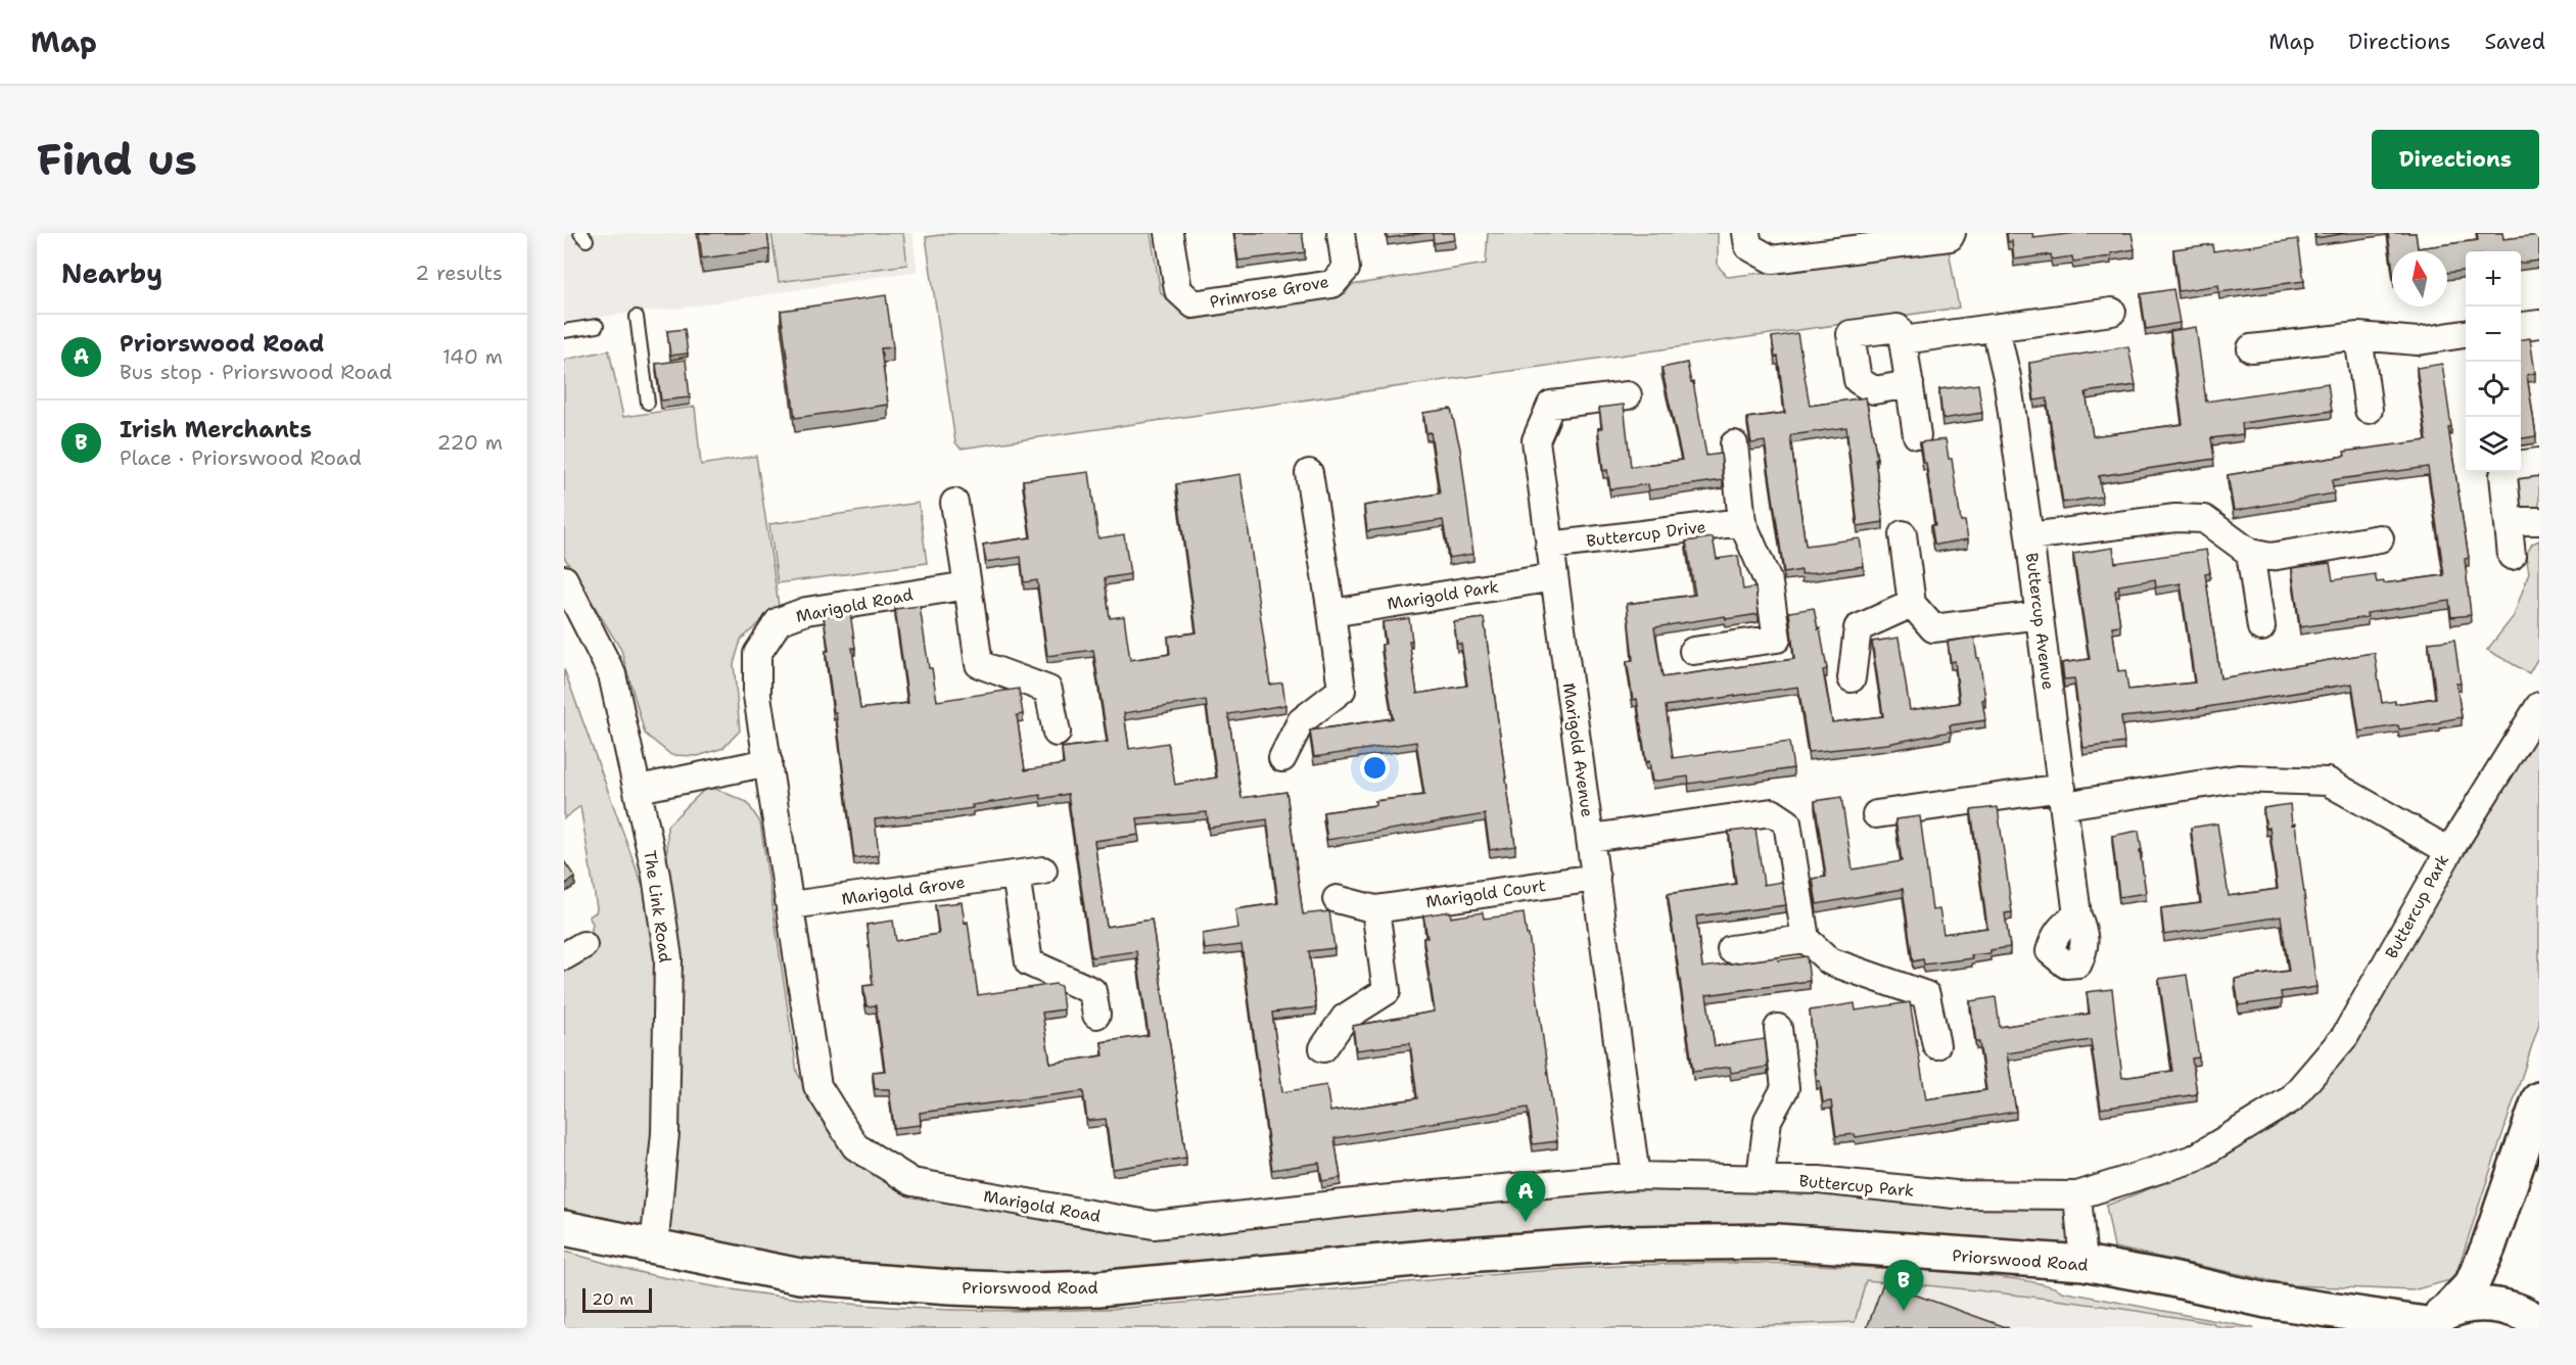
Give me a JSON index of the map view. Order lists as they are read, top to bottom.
{
  "streets": {
    "street": [
      "Primrose Grove",
      "Buttercup Drive",
      "Marigold Park",
      "Marigold Road",
      "Buttercup Avenue",
      "Marigold Avenue",
      "Marigold Grove",
      "Marigold Court",
      "The Link Road",
      "Buttercup Park",
      "Priorswood Road"
    ]
  },
  "crossings": [
    ["Buttercup Drive", "Marigold Avenue"],
    ["Marigold Park", "Marigold Avenue"],
    ["Marigold Road", "Marigold Avenue"],
    ["Marigold Road", "Marigold Grove"],
    ["Marigold Road", "Buttercup Park"],
    ["Buttercup Avenue", "Buttercup Park"],
    ["Marigold Avenue", "Marigold Court"],
    ["Marigold Avenue", "Buttercup Park"],
    ["The Link Road", "Priorswood Road"]
  ],
  "scale_bar": "20 m",
  "north": "top",
  "page": {
    "header": "Map",
    "nav": ["Map", "Directions", "Saved"],
    "buttons": "Directions",
    "title": "Find us",
    "heading": ["Nearby", "2 results"],
    "map_buttons": ["+", "−"],
    "list": [
      {
        "mark": "A",
        "name": "Priorswood Road",
        "note": "Bus stop · Priorswood Road",
        "value": "140 m"
      },
      {
        "mark": "B",
        "name": "Irish Merchants",
        "note": "Place · Priorswood Road",
        "value": "220 m"
      }
    ],
    "pins": ["A", "B"],
    "scale": "20 m"
  }
}
